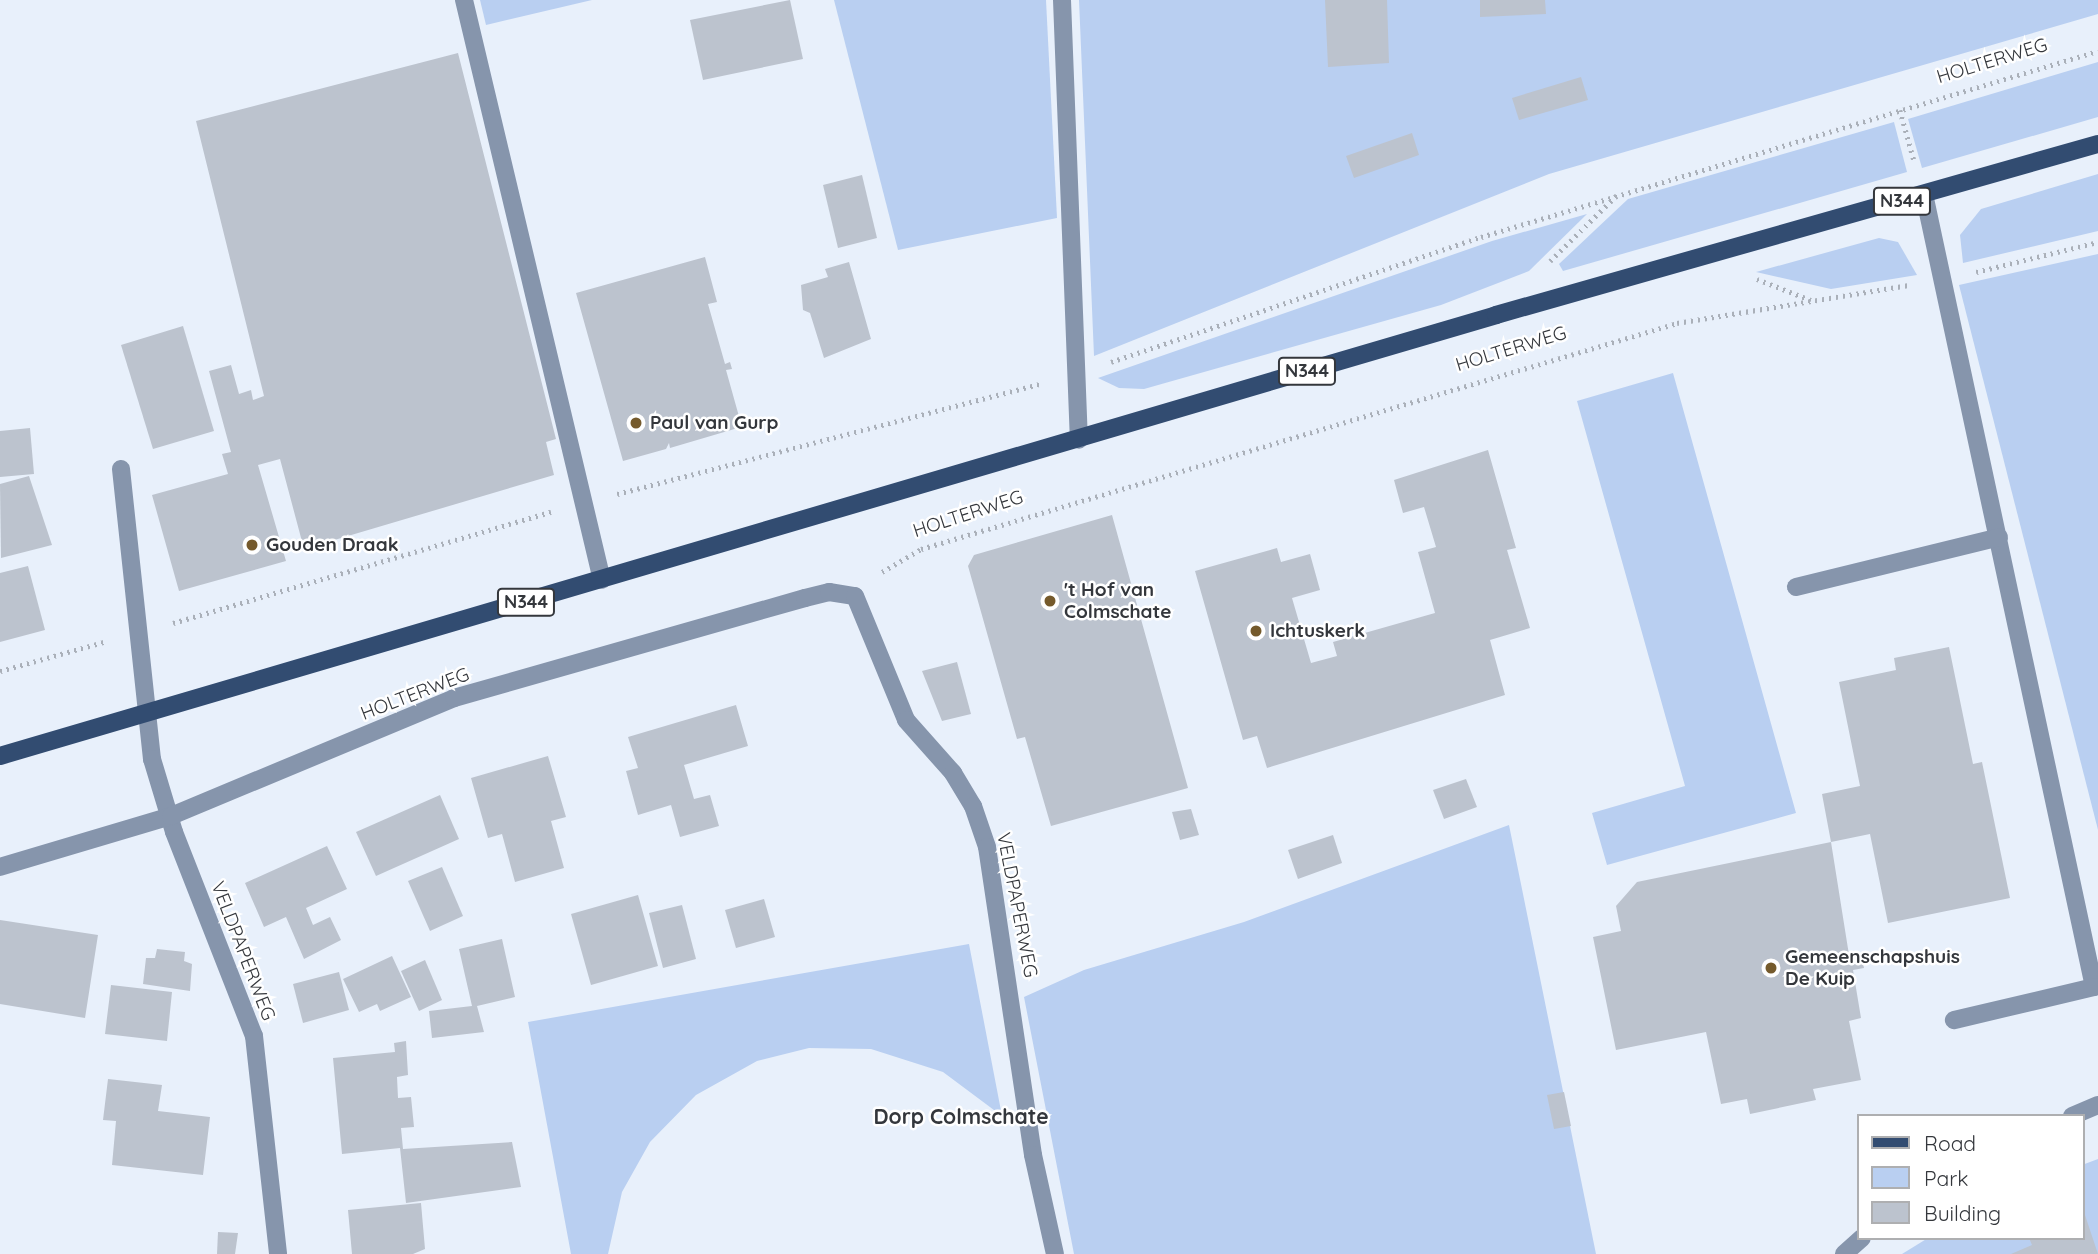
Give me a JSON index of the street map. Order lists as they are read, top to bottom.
{
  "streets": {
    "main road": ["HOLTERWEG", "N344"],
    "street": ["VELDPAPERWEG"]
  },
  "crossings": [
    ["HOLTERWEG", "VELDPAPERWEG"]
  ],
  "districts": ["Dorp Colmschate"],
  "places": [
    "Paul van Gurp",
    "Gouden Draak",
    "'t Hof van Colmschate",
    "Ichtuskerk",
    "Gemeenschapshuis De Kuip"
  ],
  "legend": ["Road", "Park", "Building"]
}
